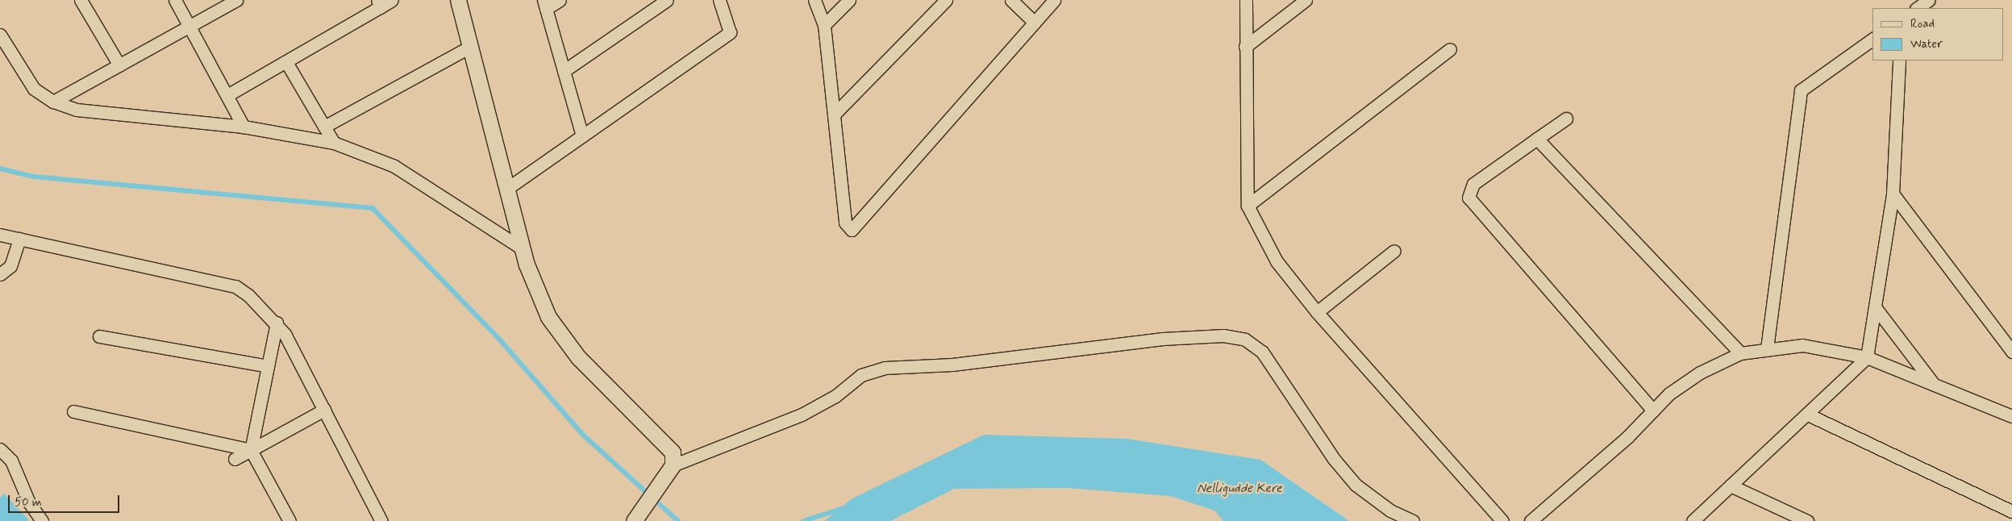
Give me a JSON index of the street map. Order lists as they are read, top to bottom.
{
  "water": ["Nelligudde Kere"],
  "legend": ["Road", "Water"],
  "scale_bar": "50 m"
}
